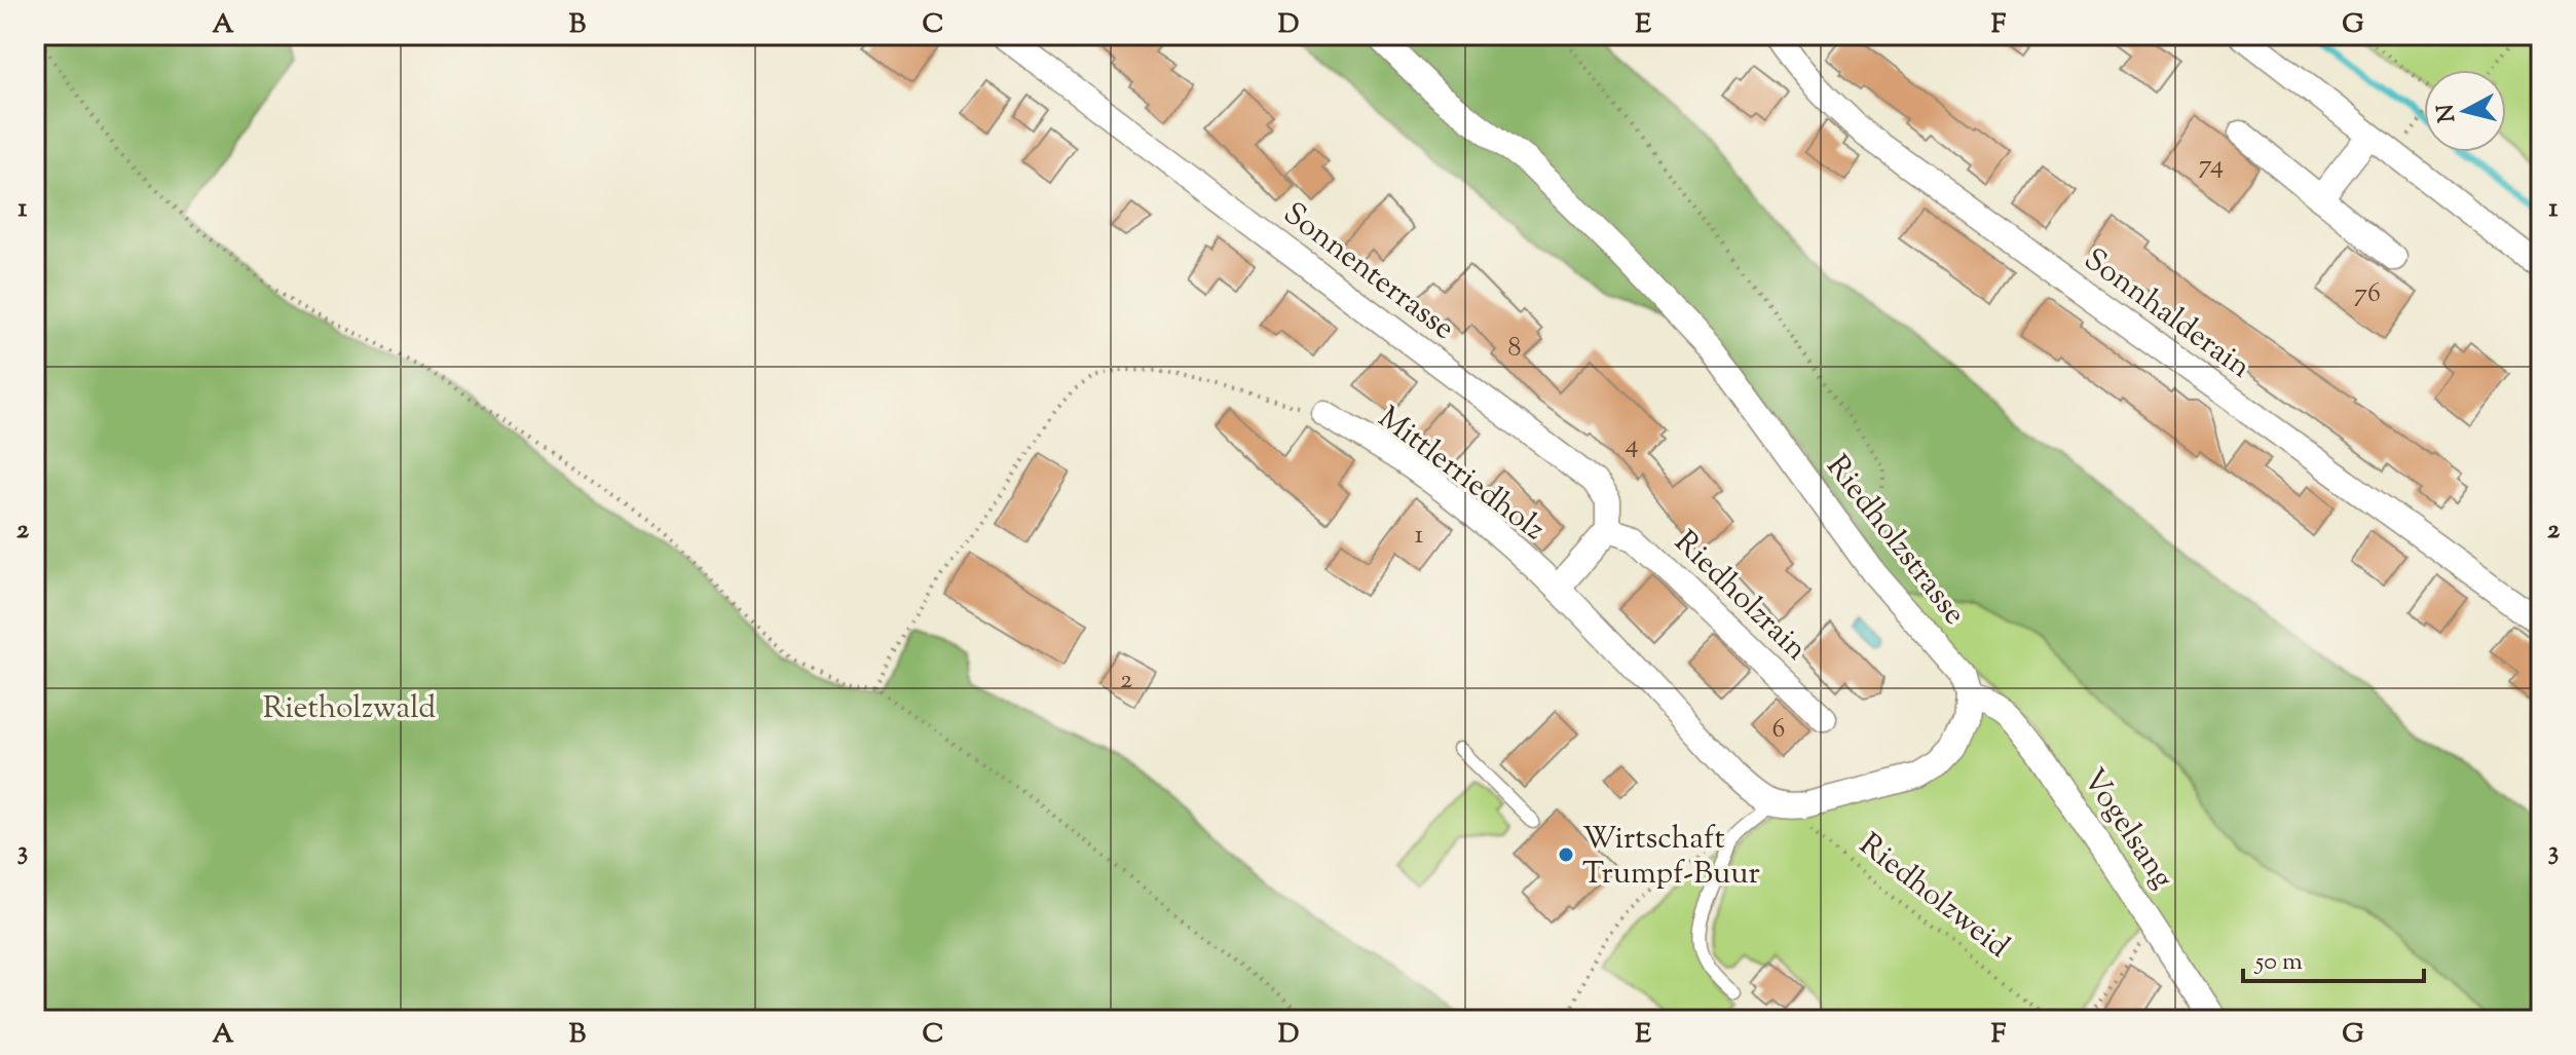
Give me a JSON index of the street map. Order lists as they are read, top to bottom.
{
  "streets": {
    "street": [
      "Sonnenterrasse",
      "Sonnhalderain",
      "Mittlerriedholz",
      "Riedholzstrasse",
      "Riedholzrain",
      "Vogelsang"
    ],
    "path": ["Riedholzweid"]
  },
  "crossings": [
    ["Sonnenterrasse", "Riedholzrain"],
    ["Riedholzstrasse", "Vogelsang"]
  ],
  "parks": ["Rietholzwald"],
  "places": ["Wirtschaft Trumpf-Buur"],
  "house_numbers": [
    "74",
    "76",
    "8",
    "4",
    "1",
    "2",
    "6"
  ],
  "scale_bar": "50 m",
  "north": "left",
  "grid": {
    "columns": [
      "A",
      "B",
      "C",
      "D",
      "E",
      "F",
      "G"
    ],
    "rows": ["1", "2", "3"]
  }
}
